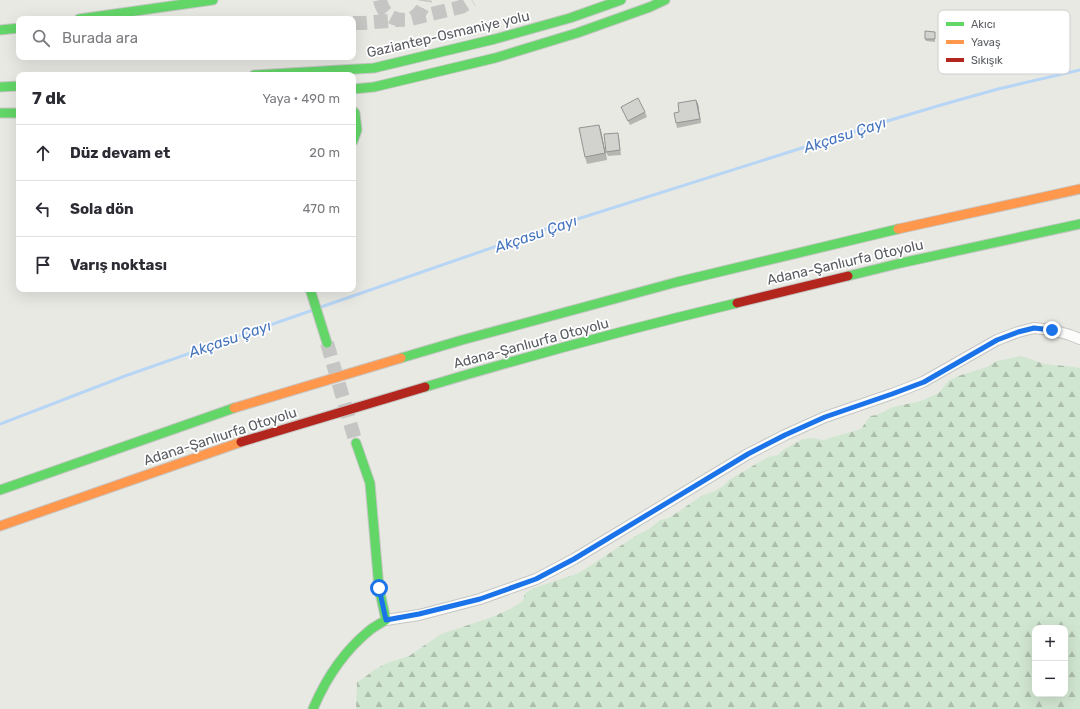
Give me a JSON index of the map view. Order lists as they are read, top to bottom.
{
  "streets": {
    "main road": ["Gaziantep-Osmaniye yolu", "Adana-Şanlıurfa Otoyolu"]
  },
  "water": ["Akçasu Çayı"],
  "legend": ["Akıcı", "Yavaş", "Sıkışık"],
  "page": {
    "search": "Burada ara",
    "heading": ["7 dk", "Yaya · 490 m"],
    "list": [
      ["Düz devam et", "20 m"],
      ["Sola dön", "470 m"],
      "Varış noktası"
    ],
    "map_buttons": ["+", "−"]
  }
}
